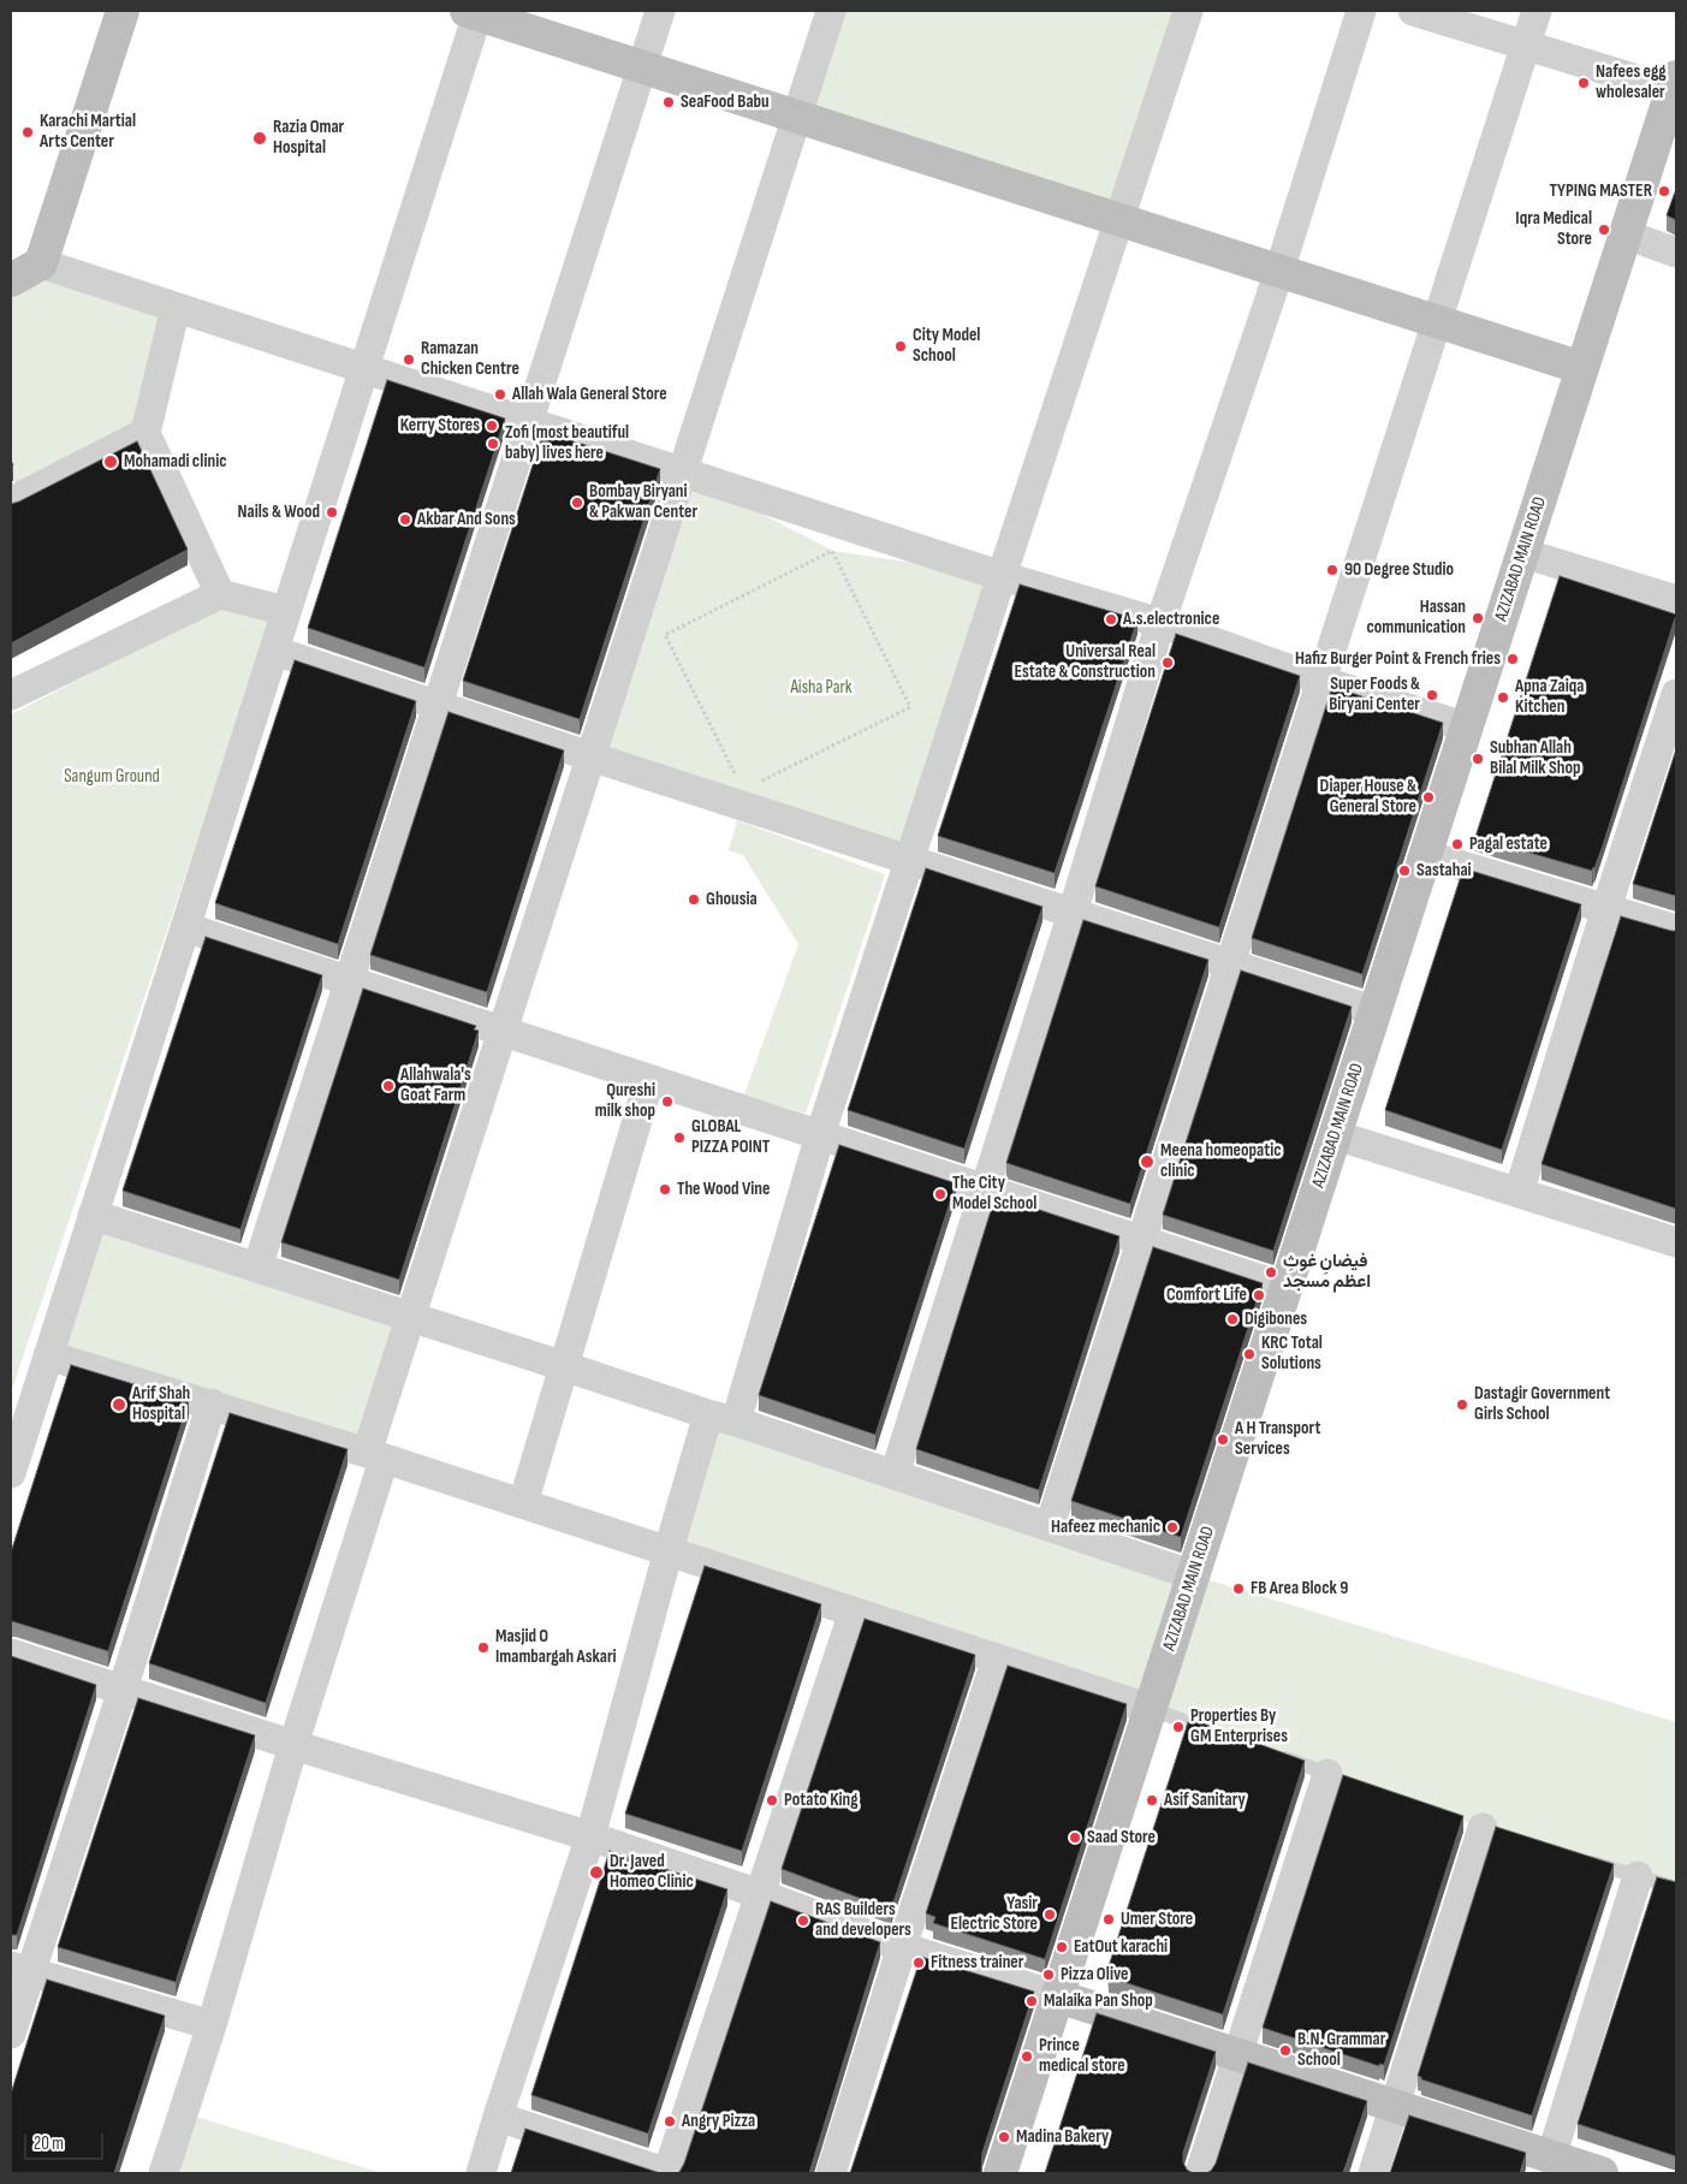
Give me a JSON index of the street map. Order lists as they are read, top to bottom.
{
  "streets": {
    "street": ["AZIZABAD MAIN ROAD"]
  },
  "parks": ["Aisha Park", "Sangum Ground"],
  "places": [
    "Nafees egg wholesaler",
    "SeaFood Babu",
    "Karachi Martial Arts Center",
    "Razia Omar Hospital",
    "TYPING MASTER",
    "Iqra Medical Store",
    "City Model School",
    "Ramazan Chicken Centre",
    "Allah Wala General Store",
    "Kerry Stores",
    "Zofi (most beautiful baby) lives here",
    "Mohamadi clinic",
    "Bombay Biryani & Pakwan Center",
    "Nails & Wood",
    "Akbar And Sons",
    "90 Degree Studio",
    "Hassan communication",
    "A.s.electronice",
    "Hafiz Burger Point & French fries",
    "Universal Real Estate & Construction",
    "Super Foods & Biryani Center",
    "Apna Zaiqa Kitchen",
    "Subhan Allah Bilal Milk Shop",
    "Diaper House & General Store",
    "Pagal estate",
    "Sastahai",
    "Ghousia",
    "Allahwala's Goat Farm",
    "Qureshi milk shop",
    "GLOBAL PIZZA POINT",
    "Meena homeopatic clinic",
    "The Wood Vine",
    "The City Model School",
    "فیضانِ غوثِ اعظم مسجد",
    "Comfort Life",
    "Digibones",
    "KRC Total Solutions",
    "Arif Shah Hospital",
    "Dastagir Government Girls School",
    "A H Transport Services",
    "Hafeez mechanic",
    "FB Area Block 9",
    "Masjid O Imambargah Askari",
    "Properties By GM Enterprises",
    "Potato King",
    "Asif Sanitary",
    "Saad Store",
    "Dr. Javed Homeo Clinic",
    "Yasir Electric Store",
    "Umer Store",
    "RAS Builders and developers",
    "EatOut karachi",
    "Fitness trainer",
    "Pizza Olive",
    "Malaika Pan Shop",
    "B.N. Grammar School",
    "Prince medical store",
    "Angry Pizza",
    "Madina Bakery"
  ],
  "scale_bar": "20 m"
}
